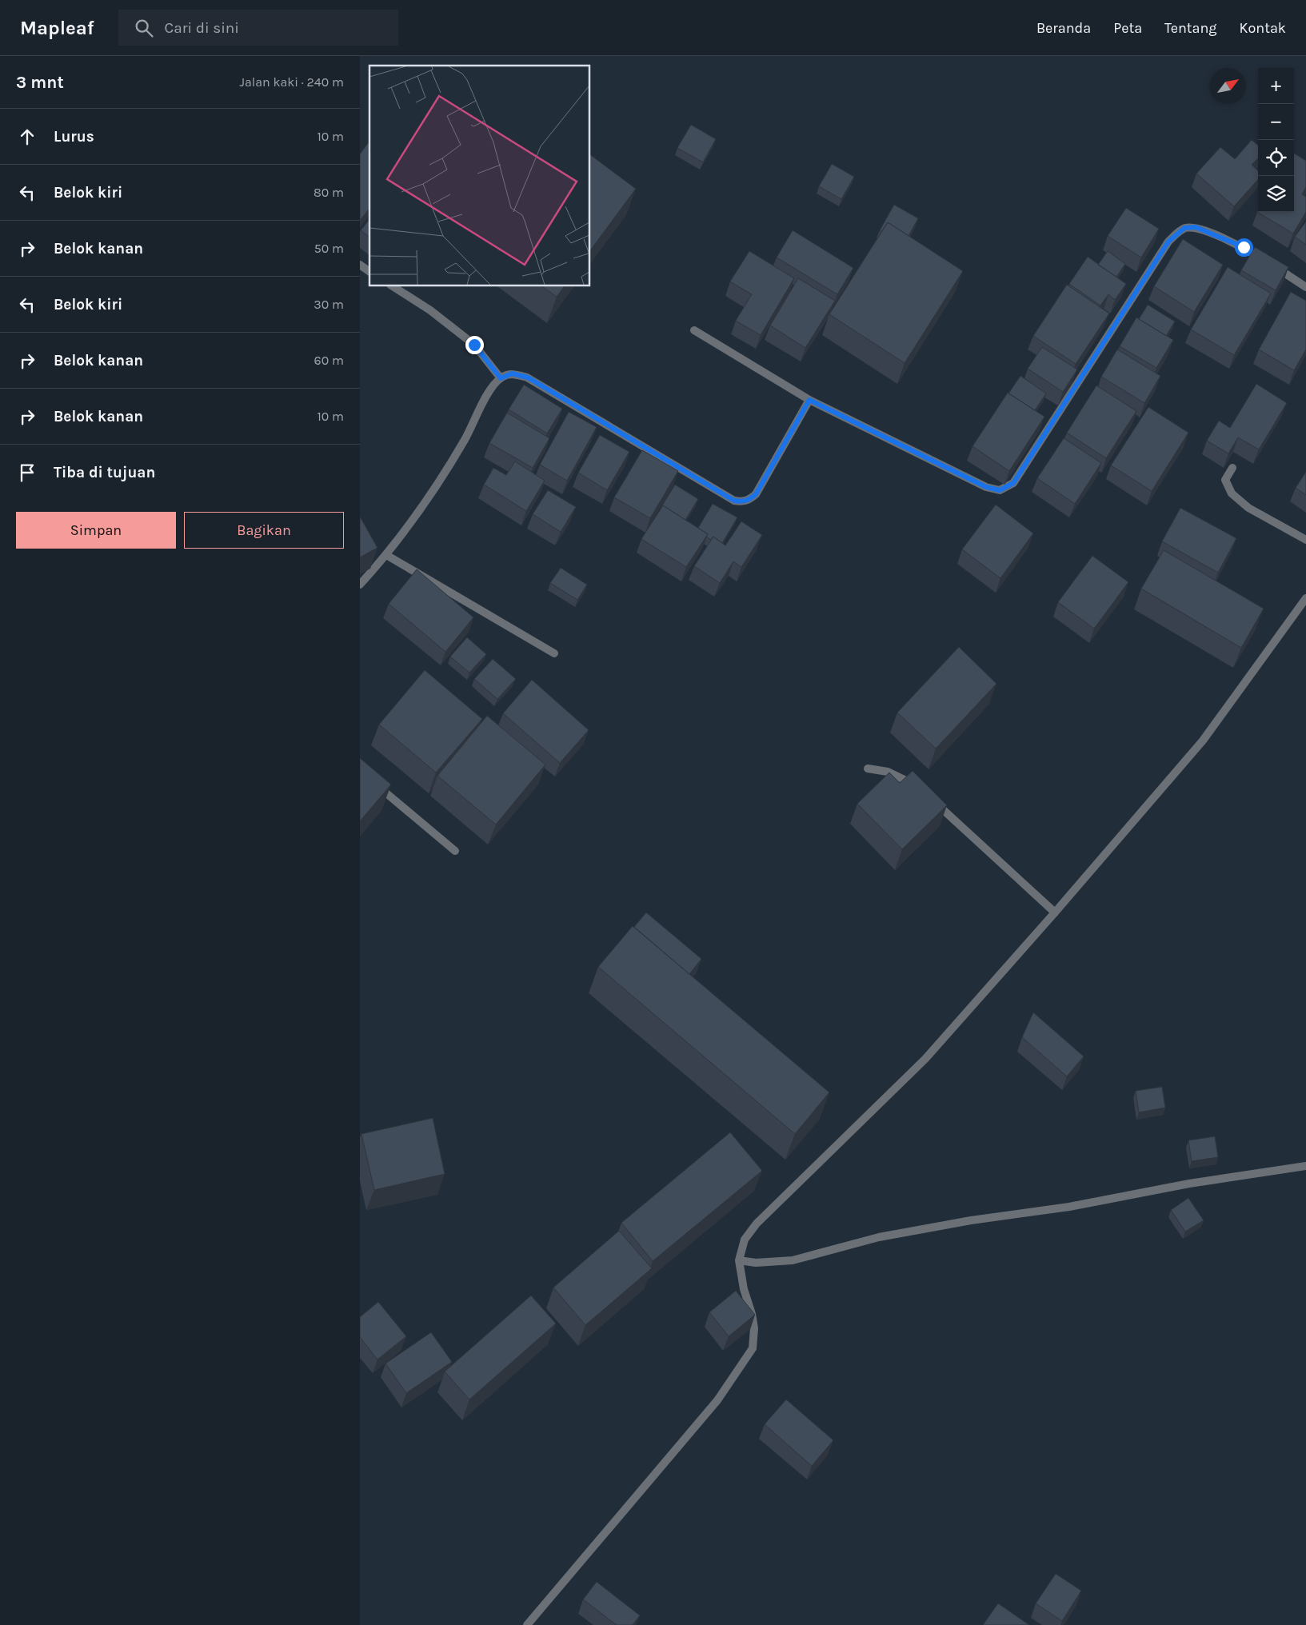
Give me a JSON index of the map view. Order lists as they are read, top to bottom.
{
  "north": "top right",
  "page": {
    "header": "Mapleaf",
    "search": "Cari di sini",
    "nav": [
      "Beranda",
      "Peta",
      "Tentang",
      "Kontak"
    ],
    "heading": ["3 mnt", "Jalan kaki · 240 m"],
    "map_buttons": ["+", "−"],
    "list": [
      ["Lurus", "10 m"],
      ["Belok kiri", "80 m"],
      ["Belok kanan", "50 m"],
      ["Belok kiri", "30 m"],
      ["Belok kanan", "60 m"],
      ["Belok kanan", "10 m"],
      "Tiba di tujuan"
    ],
    "buttons": ["Simpan", "Bagikan"]
  }
}
